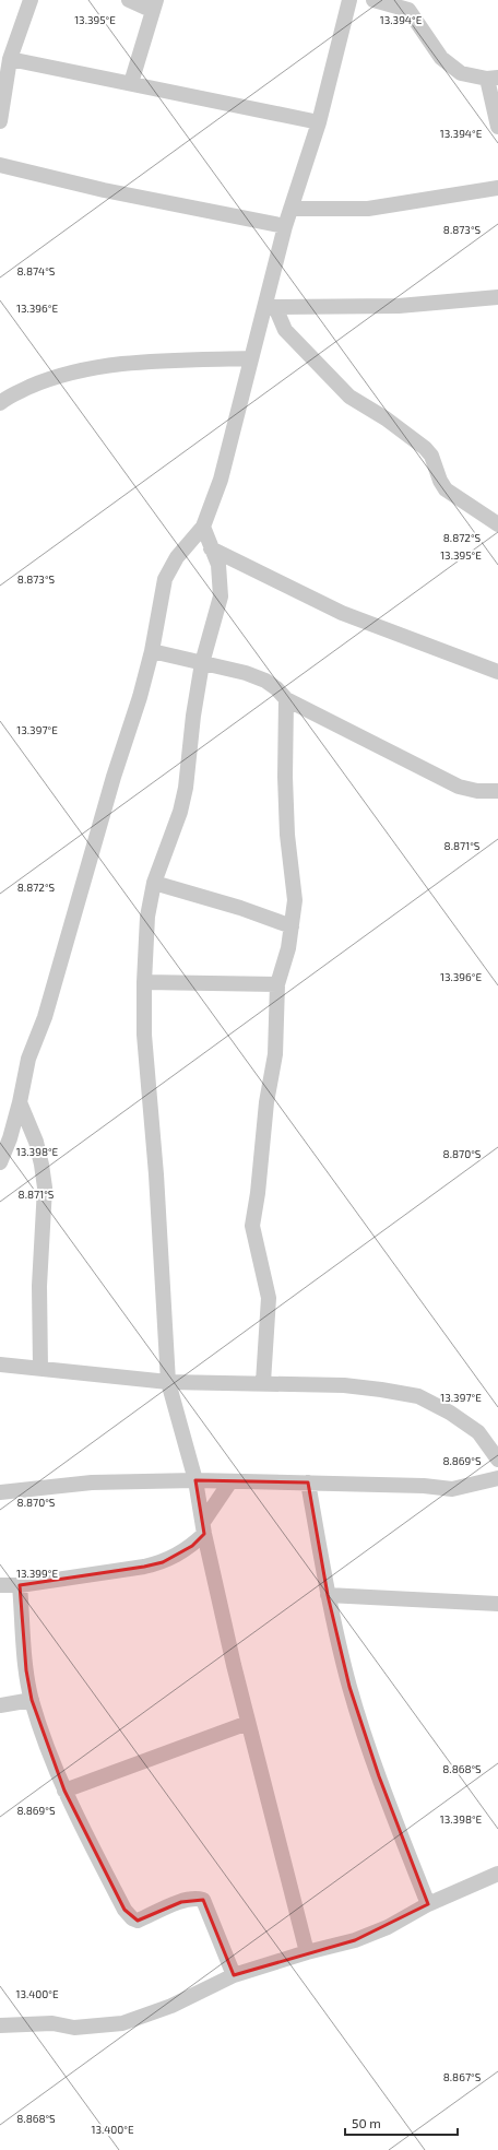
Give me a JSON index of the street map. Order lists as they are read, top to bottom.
{
  "scale_bar": "50 m",
  "coordinates": [
    "13.395°E",
    "13.394°E",
    "8.873°S",
    "8.874°S",
    "13.396°E",
    "8.872°S",
    "13.397°E",
    "8.871°S",
    "13.398°E",
    "8.870°S",
    "8.869°S",
    "13.399°E",
    "8.868°S",
    "13.400°E",
    "8.867°S"
  ]
}
